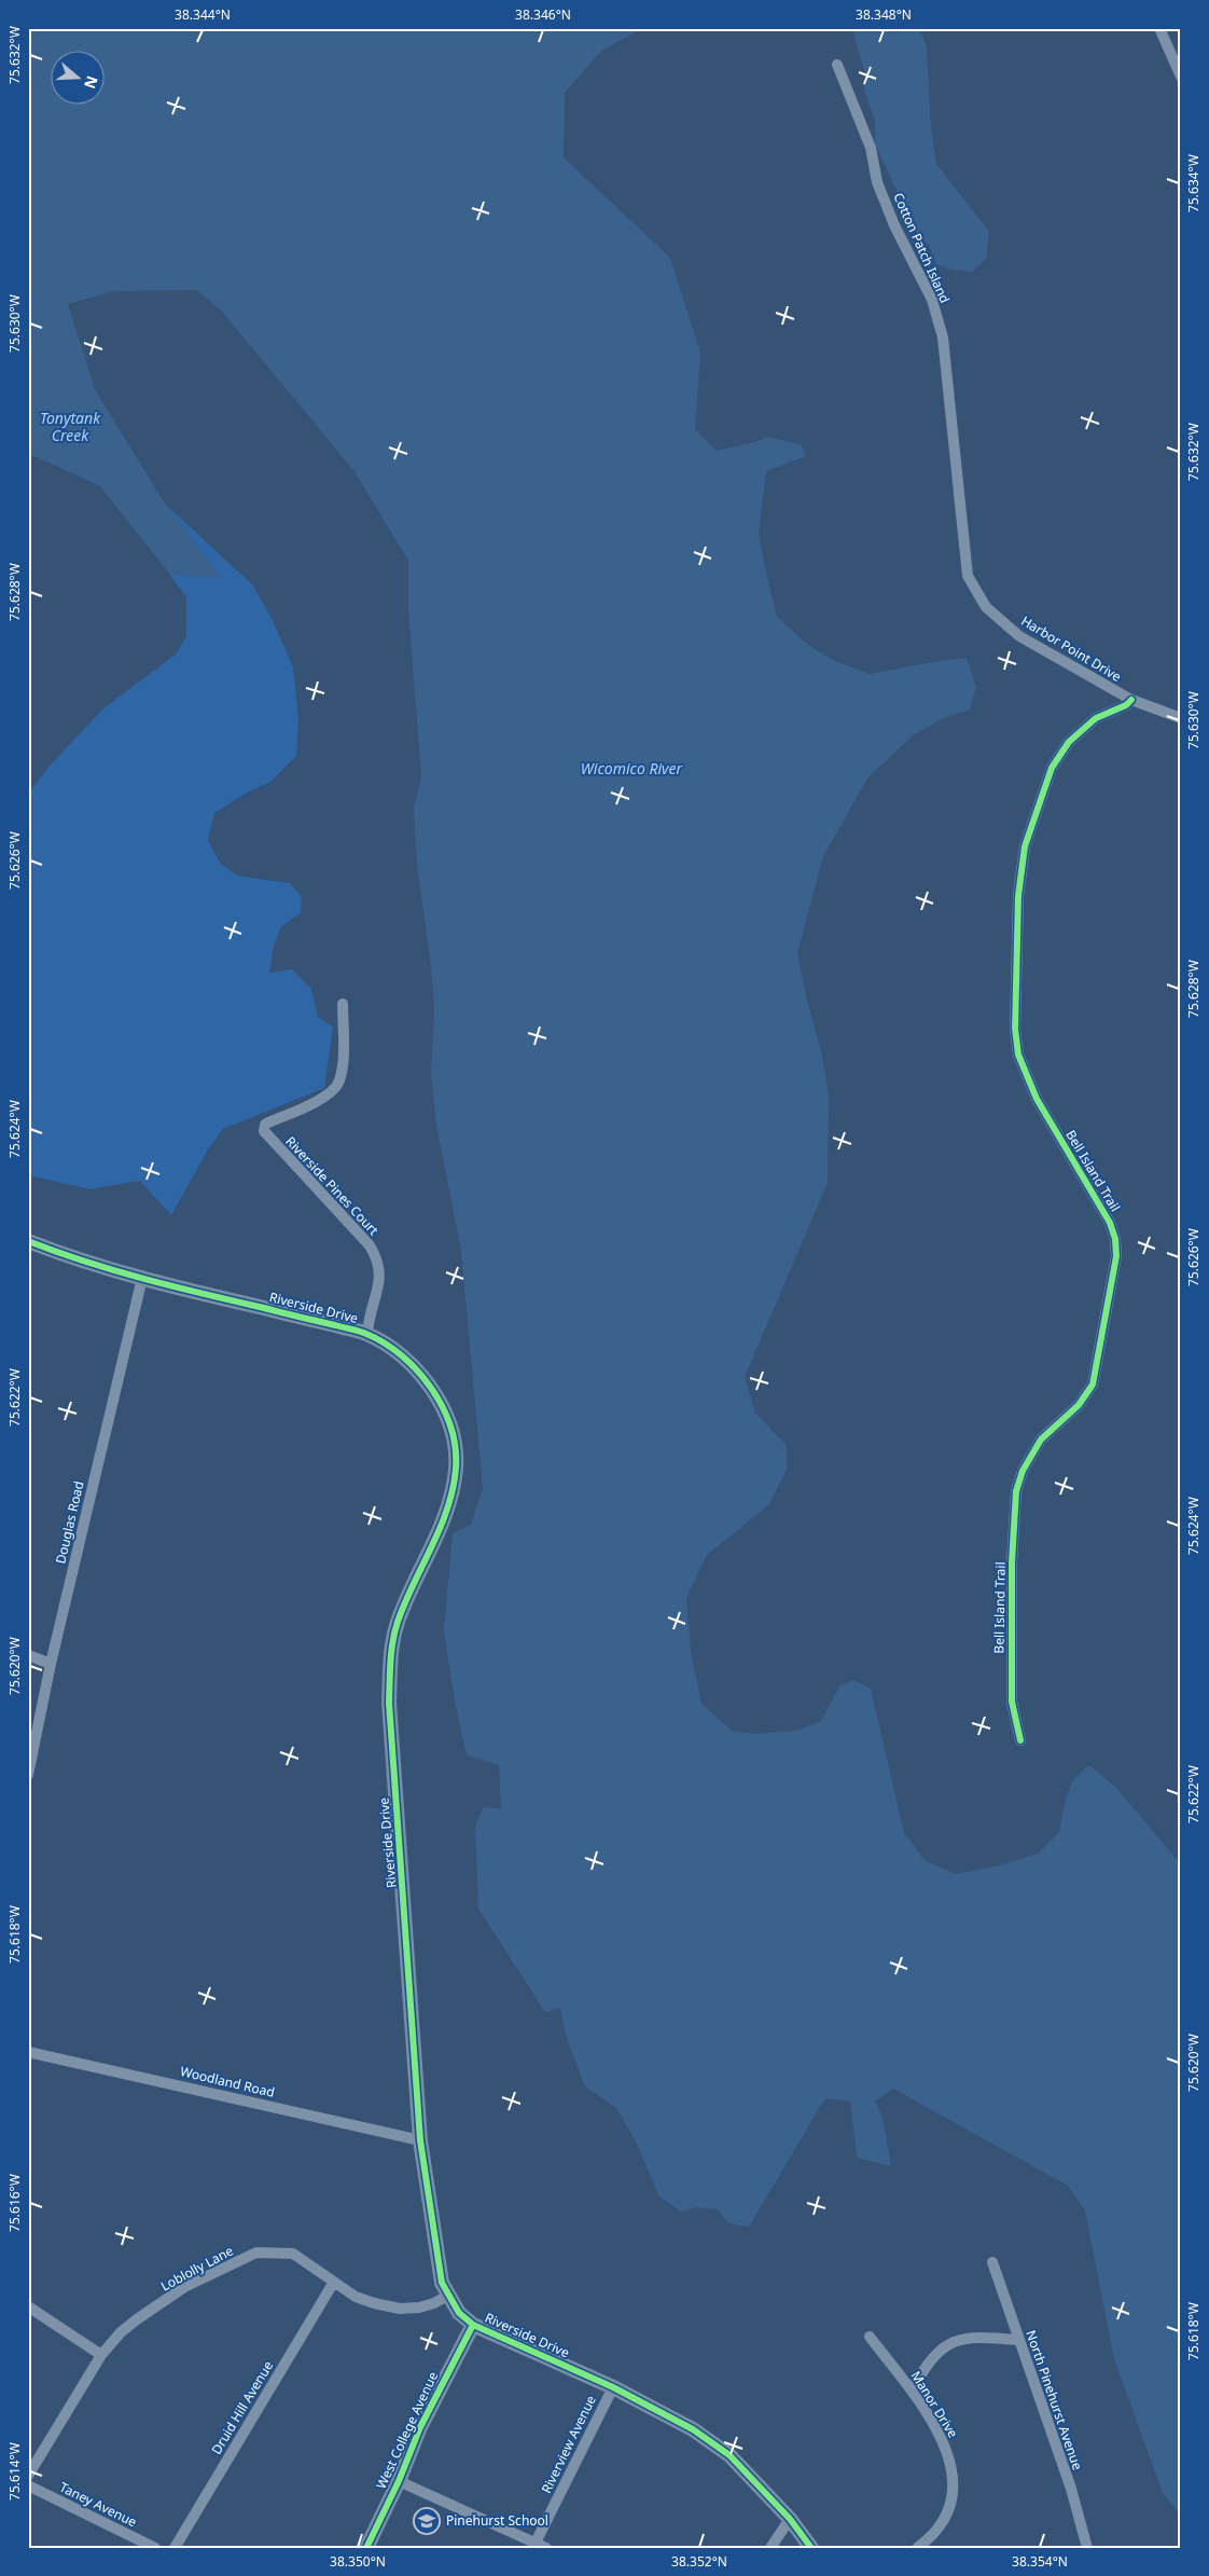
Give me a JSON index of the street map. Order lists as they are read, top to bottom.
{
  "streets": {
    "street": [
      "Cotton Patch Island",
      "Harbor Point Drive",
      "Bell Island Trail",
      "Riverside Pines Court",
      "Riverside Drive",
      "Douglas Road",
      "Woodland Road",
      "Loblolly Lane",
      "North Pinehurst Avenue",
      "Manor Drive",
      "Druid Hill Avenue",
      "West College Avenue",
      "Riverview Avenue",
      "Taney Avenue"
    ]
  },
  "crossings": [
    ["Cotton Patch Island", "Harbor Point Drive"],
    ["Harbor Point Drive", "Bell Island Trail"],
    ["Riverside Pines Court", "Riverside Drive"],
    ["Riverside Drive", "Douglas Road"],
    ["Riverside Drive", "Woodland Road"],
    ["Riverside Drive", "Loblolly Lane"],
    ["Riverside Drive", "West College Avenue"],
    ["Riverside Drive", "Riverview Avenue"],
    ["Loblolly Lane", "Druid Hill Avenue"]
  ],
  "water": ["Tonytank Creek", "Wicomico River"],
  "places": {
    "school or university": ["Pinehurst School"]
  },
  "north": "right",
  "coordinates": [
    "38.344°N",
    "38.346°N",
    "38.348°N",
    "75.632°W",
    "75.634°W",
    "75.630°W",
    "75.628°W",
    "75.626°W",
    "75.624°W",
    "75.622°W",
    "75.620°W",
    "75.618°W",
    "75.616°W",
    "75.614°W",
    "38.350°N",
    "38.352°N",
    "38.354°N"
  ]
}
